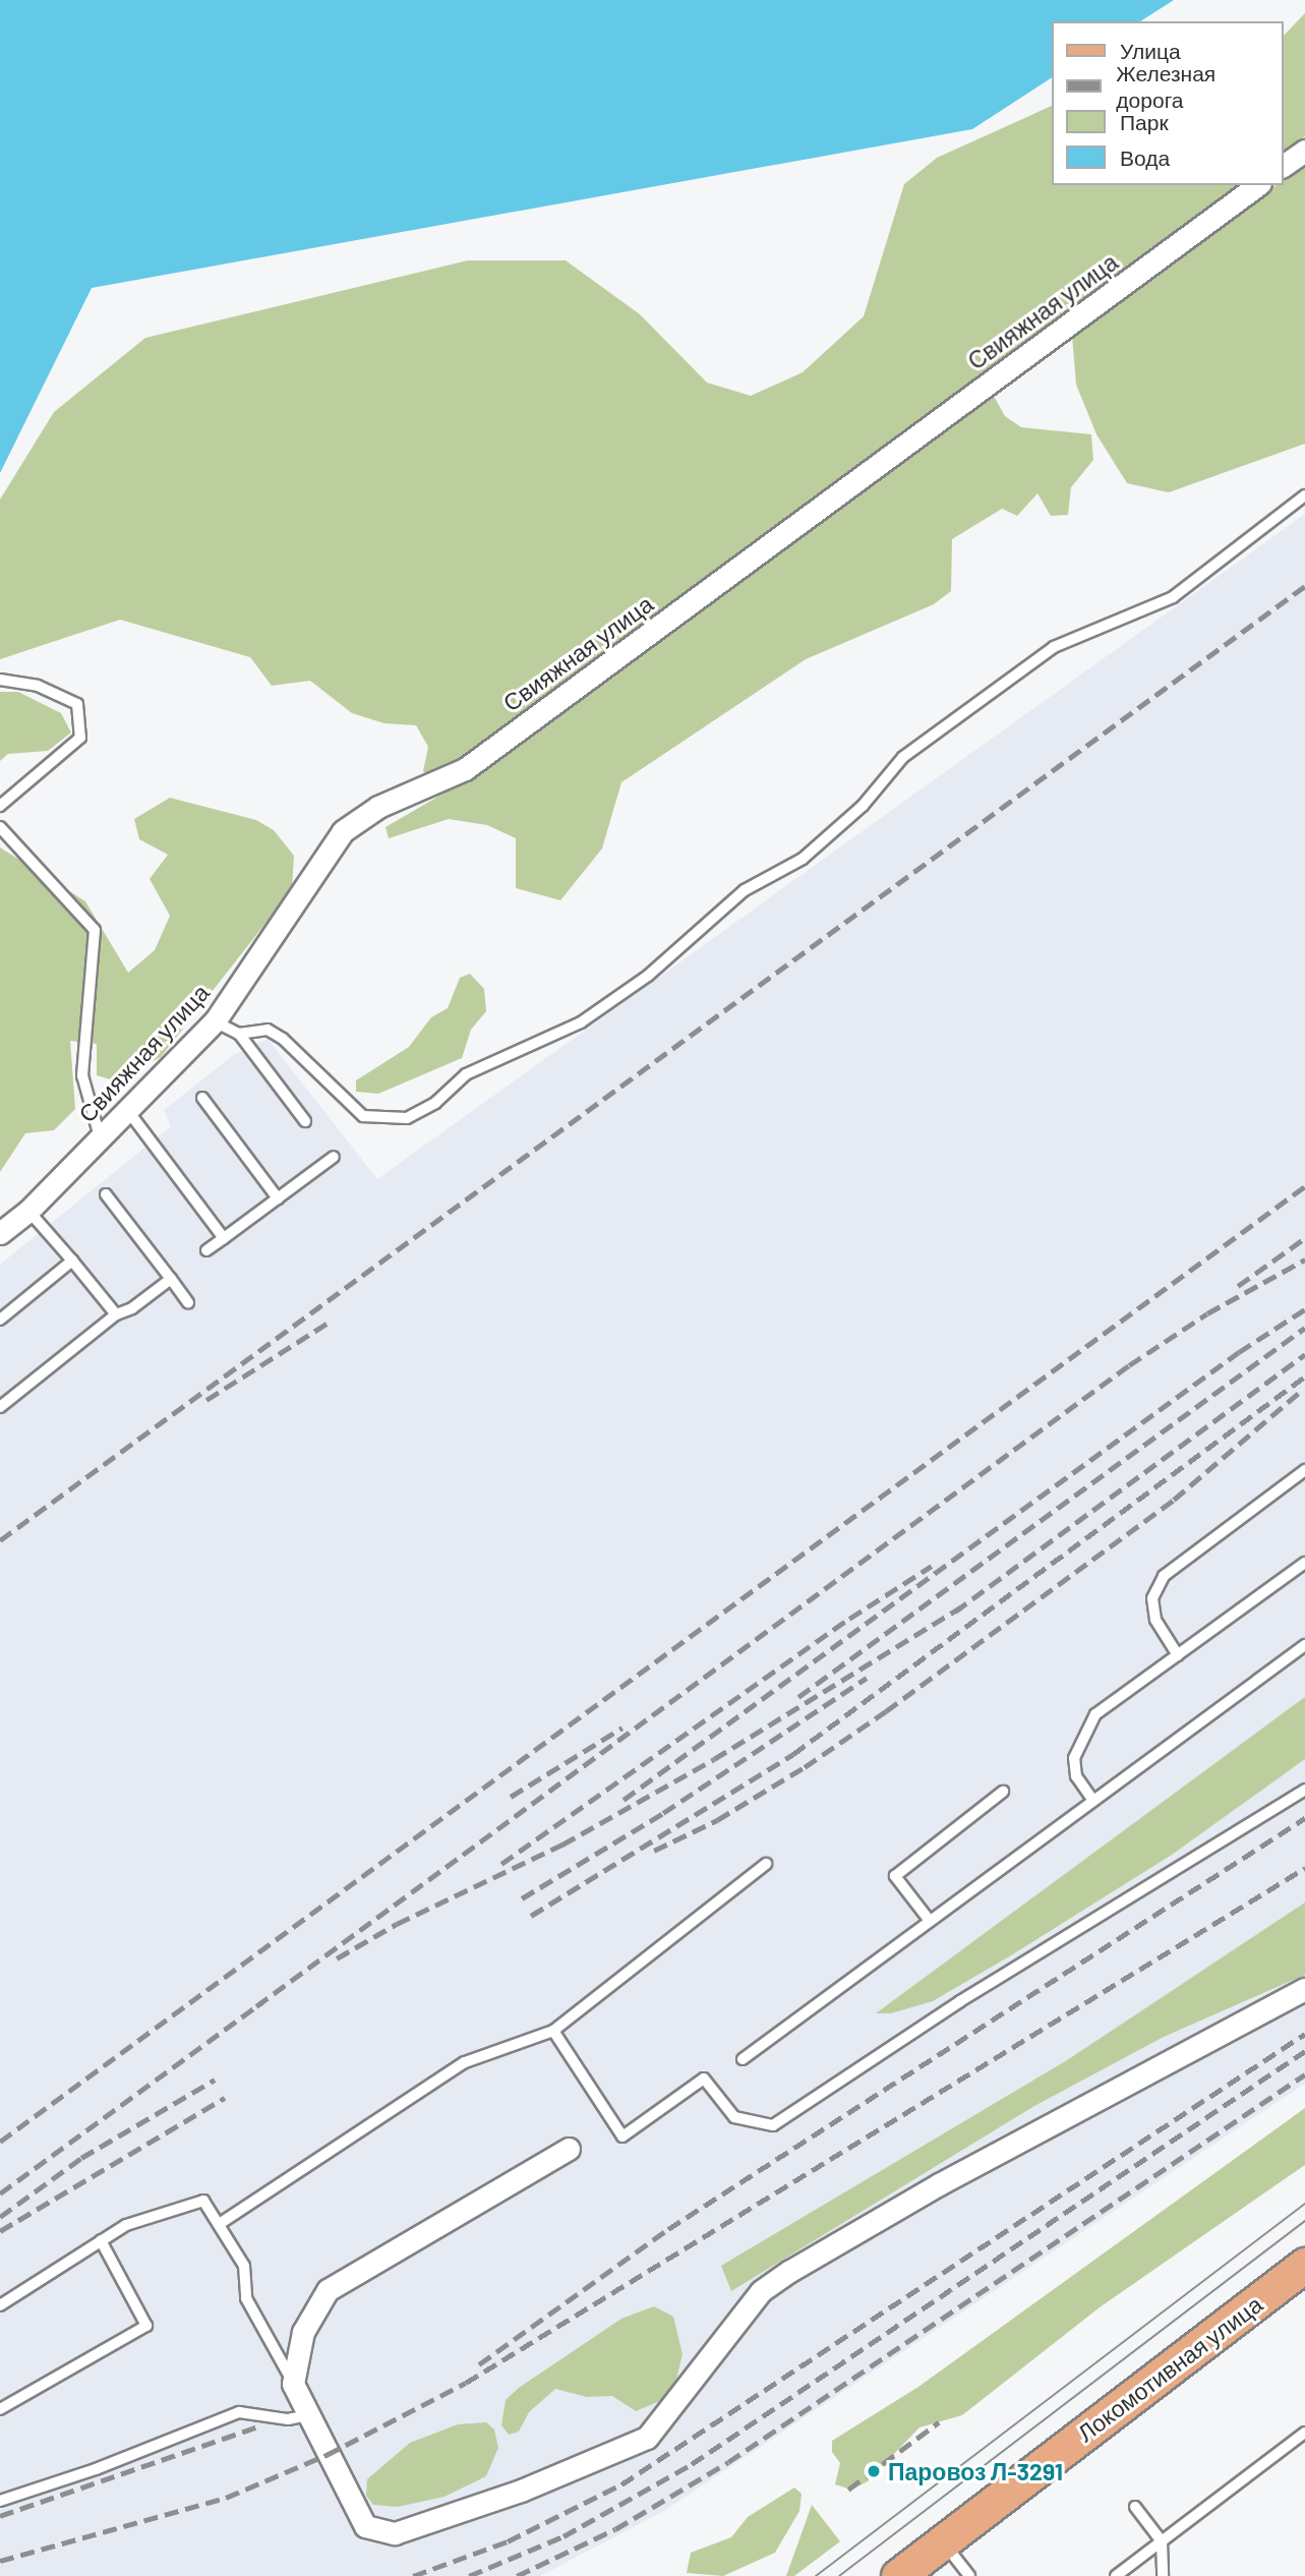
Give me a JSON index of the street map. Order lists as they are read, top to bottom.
{
  "streets": {
    "main road": ["Локомотивная улица"],
    "street": ["Свияжная улица"]
  },
  "places": ["Паровоз Л-3291"],
  "legend": [
    "Улица",
    "Железная дорога",
    "Парк",
    "Вода"
  ]
}
